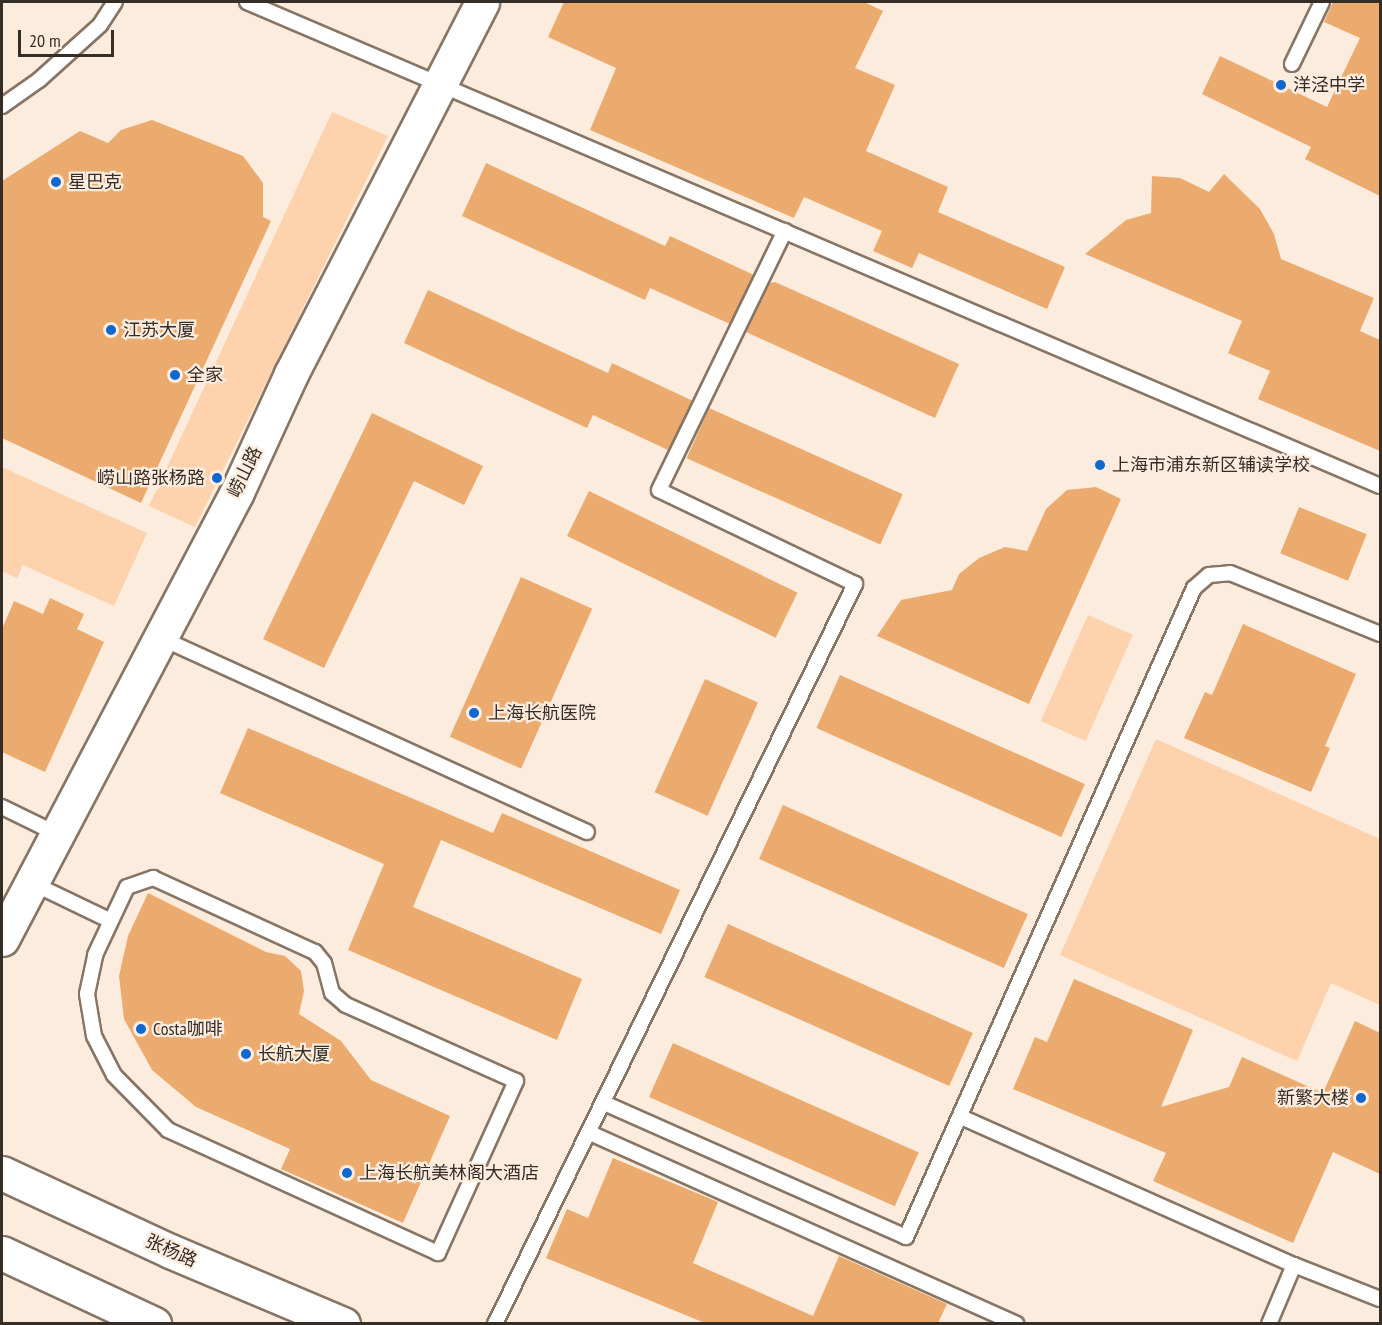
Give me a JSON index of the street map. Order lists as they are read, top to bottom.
{
  "streets": {
    "street": ["崂山路", "张杨路"]
  },
  "places": [
    "洋泾中学",
    "星巴克",
    "江苏大厦",
    "全家",
    "上海市浦东新区辅读学校",
    "崂山路张杨路",
    "上海长航医院",
    "Costa咖啡",
    "长航大厦",
    "新繁大楼",
    "上海长航美林阁大酒店"
  ],
  "scale_bar": "20 m"
}
